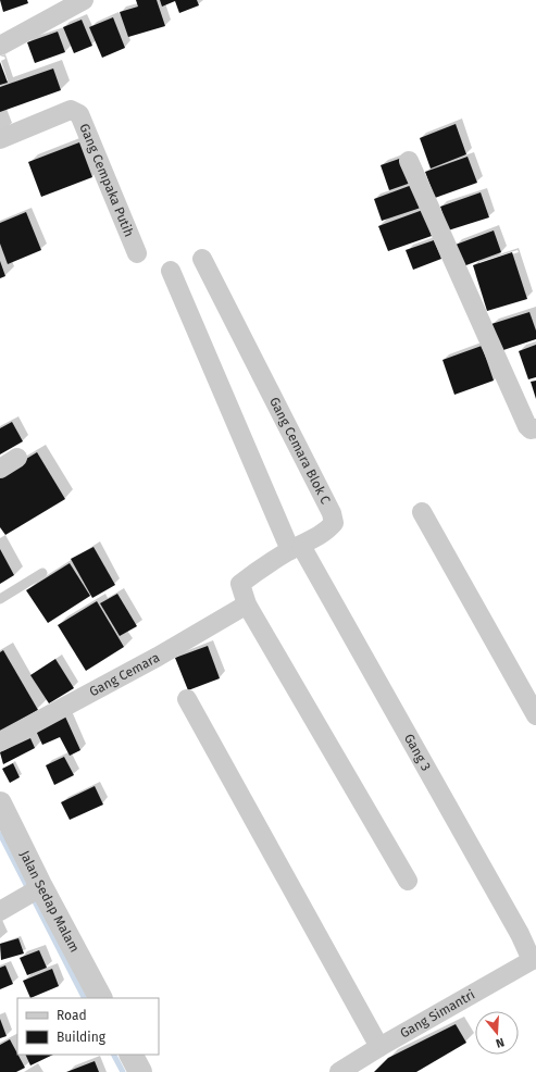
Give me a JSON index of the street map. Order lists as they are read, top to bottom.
{
  "streets": {
    "street": [
      "Gang Cempaka Putih",
      "Gang Cemara Blok C",
      "Gang Cemara",
      "Gang 3",
      "Jalan Sedap Malam",
      "Gang Simantri"
    ]
  },
  "crossings": [
    ["Gang Cemara Blok C", "Gang Cemara"],
    ["Gang Cemara Blok C", "Gang 3"],
    ["Gang 3", "Gang Simantri"]
  ],
  "legend": ["Road", "Building"],
  "north": "bottom"
}
